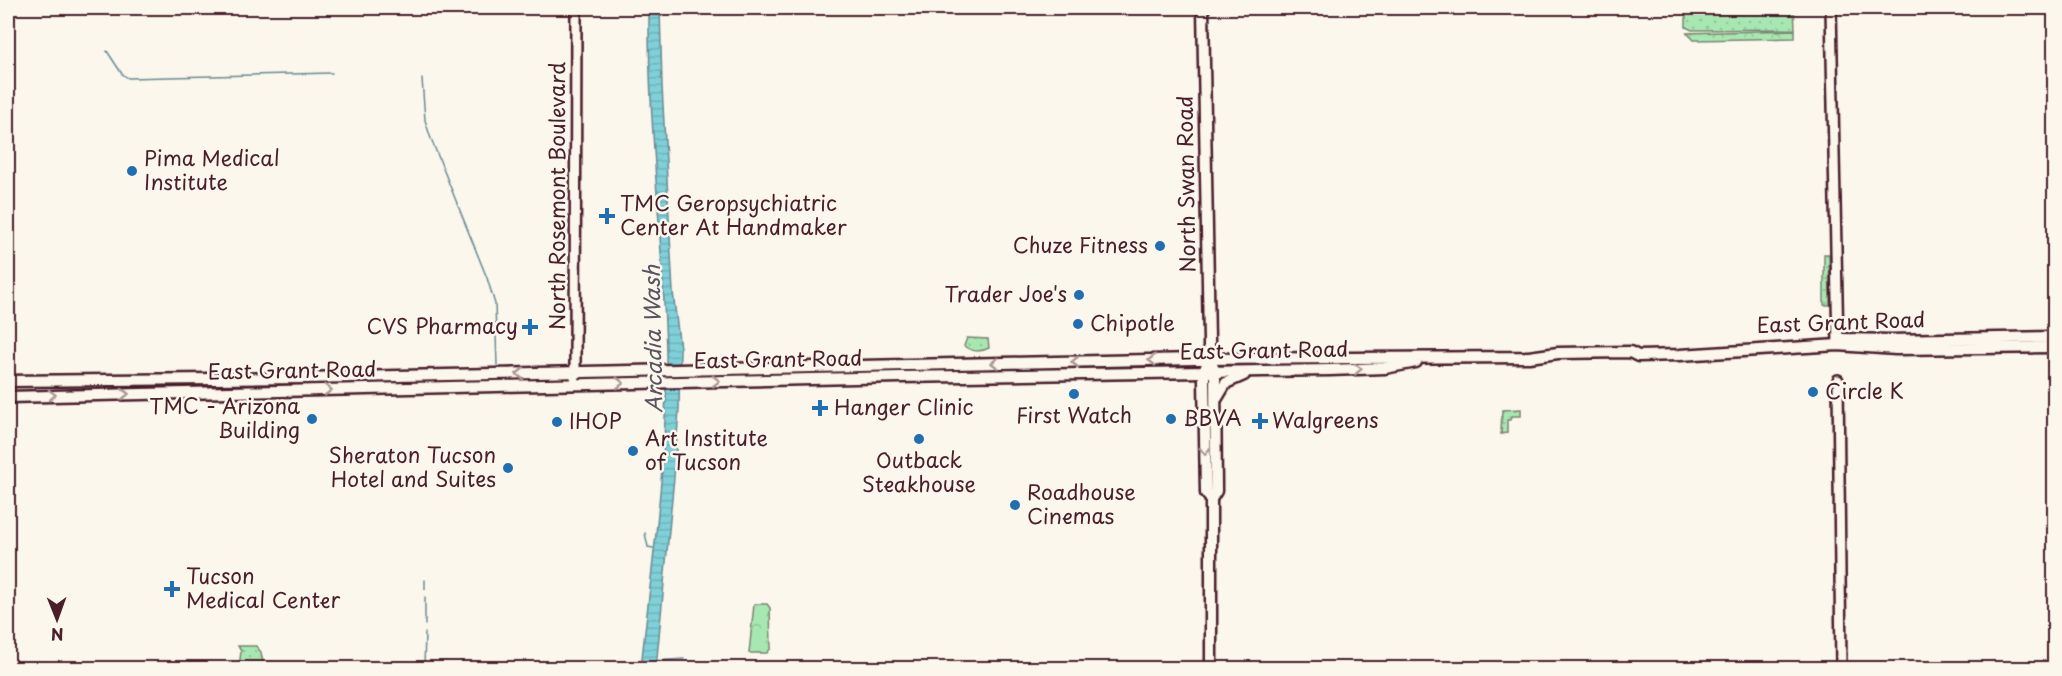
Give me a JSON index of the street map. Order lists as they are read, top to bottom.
{
  "streets": {
    "main road": ["North Swan Road", "East Grant Road"],
    "street": ["North Rosemont Boulevard"]
  },
  "crossings": [
    ["North Swan Road", "East Grant Road"],
    ["North Rosemont Boulevard", "East Grant Road"]
  ],
  "water": ["Arcadia Wash"],
  "places": {
    "other": [
      "Pima Medical Institute",
      "Chuze Fitness",
      "Trader Joe's",
      "Chipotle",
      "Circle K",
      "First Watch",
      "TMC - Arizona Building",
      "BBVA",
      "IHOP",
      "Outback Steakhouse",
      "Art Institute of Tucson",
      "Sheraton Tucson Hotel and Suites",
      "Roadhouse Cinemas"
    ],
    "health": [
      "TMC Geropsychiatric Center At Handmaker",
      "CVS Pharmacy",
      "Hanger Clinic",
      "Walgreens",
      "Tucson Medical Center"
    ]
  },
  "north": "bottom"
}
